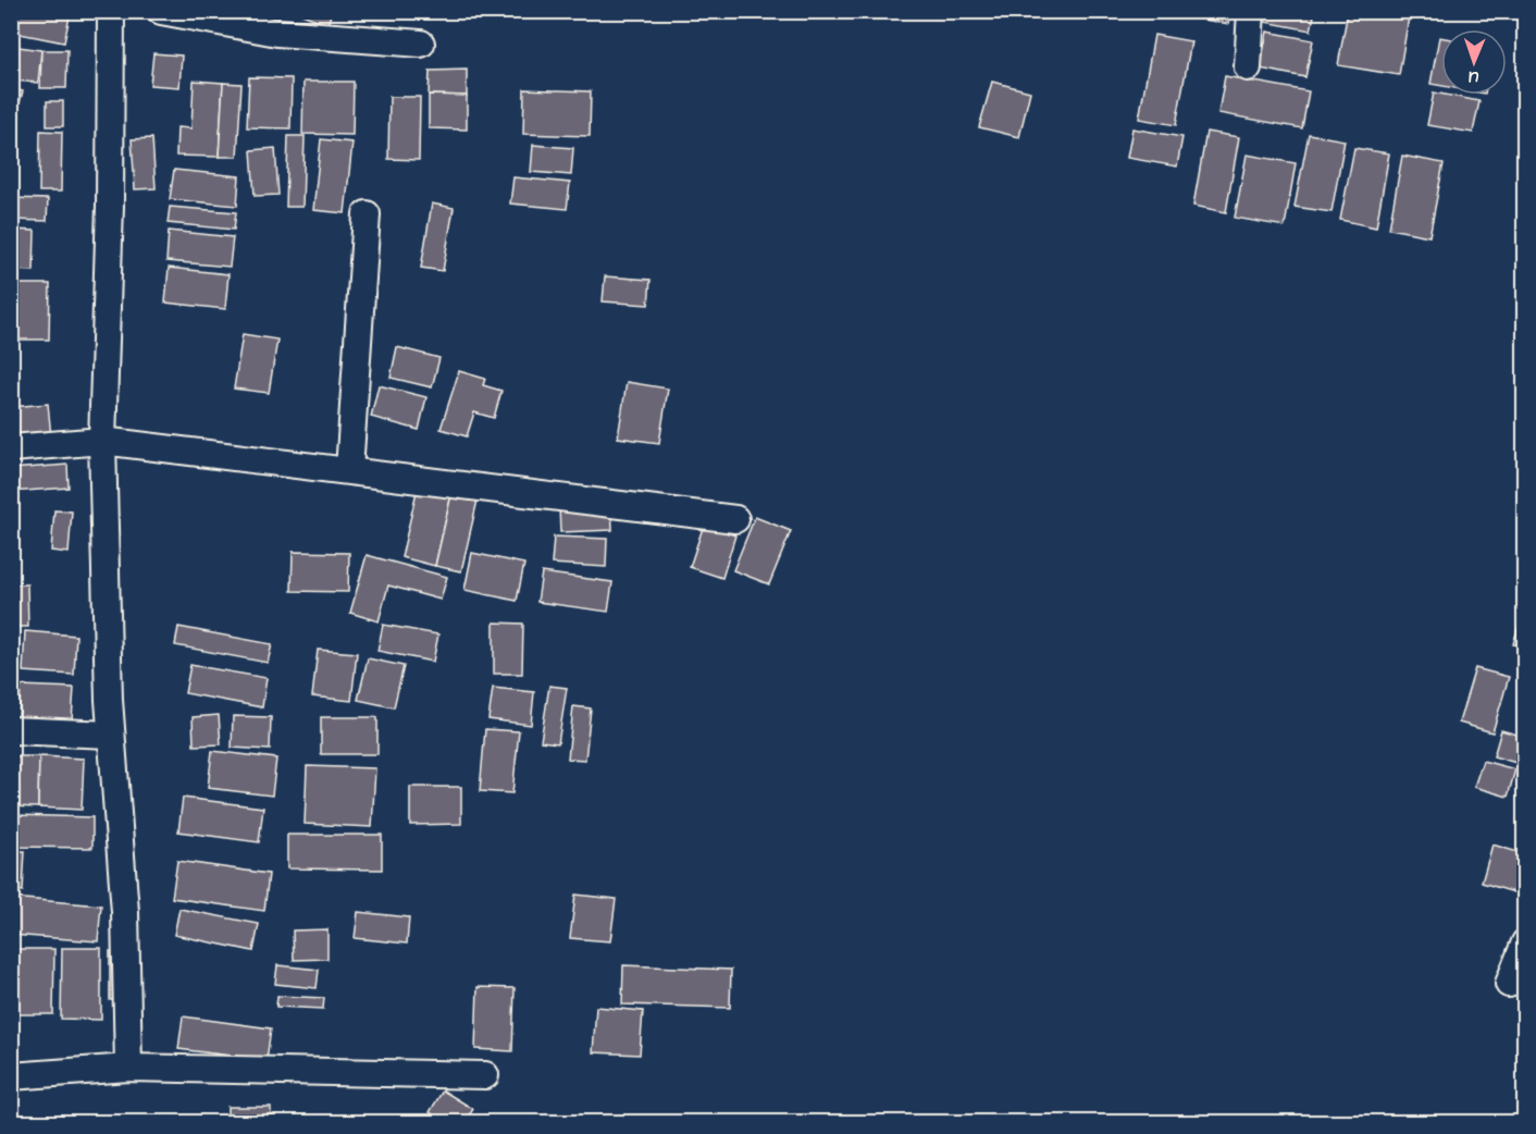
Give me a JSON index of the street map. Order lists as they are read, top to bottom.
{
  "north": "bottom"
}
